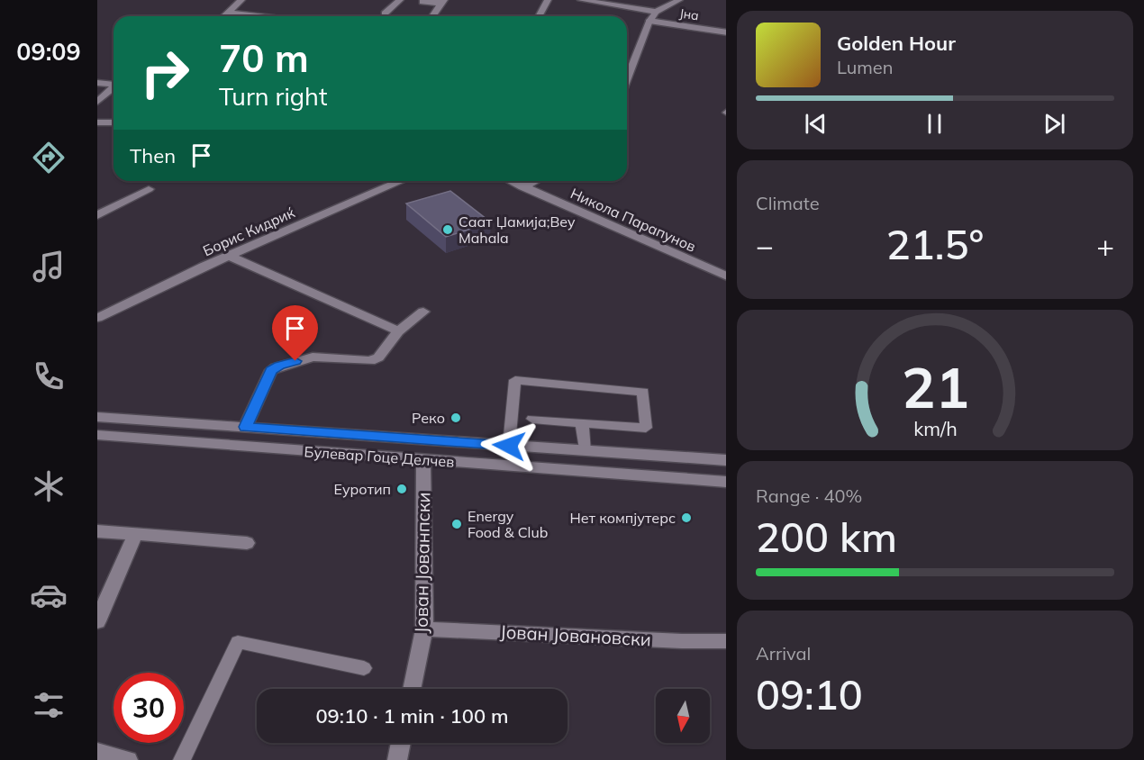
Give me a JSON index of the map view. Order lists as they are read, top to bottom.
{
  "streets": {
    "street": [
      "Јна",
      "Никола Парапунов",
      "Борис Кидриќ",
      "Булевар Гоце Делчев",
      "Јован Јованпски",
      "Јован Јовановски"
    ]
  },
  "crossings": [
    ["Булевар Гоце Делчев", "Јован Јованпски"],
    ["Јован Јованпски", "Јован Јовановски"]
  ],
  "places": [
    "Саат Џамија;Bey Mahala",
    "Реко",
    "Еуротип",
    "Нет компјутерс",
    "Energy Food & Club"
  ],
  "north": "bottom",
  "page": {
    "tabs": "09:09",
    "turn": ["70 m", "Turn right"],
    "song": ["Golden Hour", "Lumen"],
    "then": "Then",
    "tile": [
      "Climate",
      ["Range · 40%", "200 km"],
      ["Arrival", "09:10"]
    ],
    "heat": ["−", "21.5°", "+"],
    "limit": "30",
    "trip": "09:10 · 1 min · 100 m",
    "gauge": ["21", "km/h"]
  }
}
